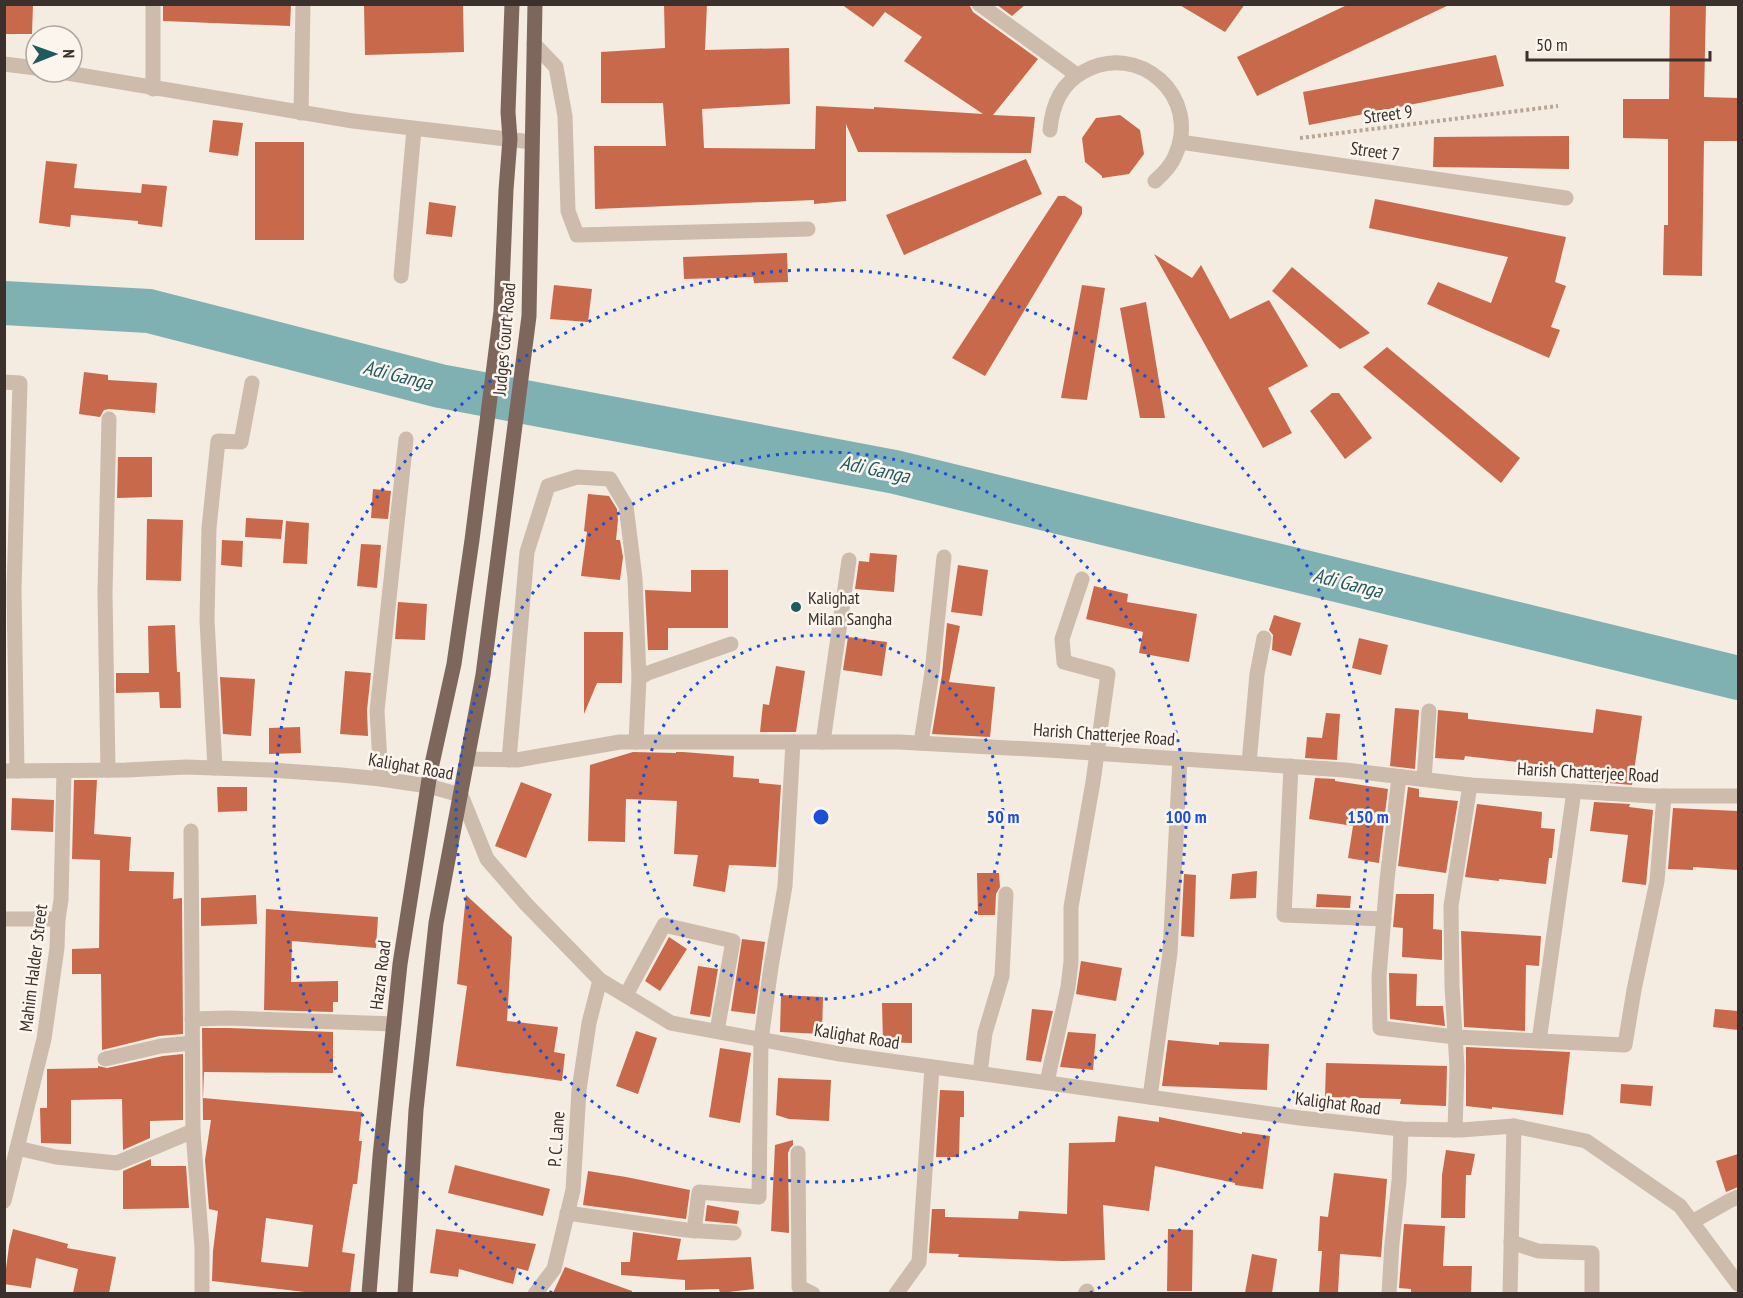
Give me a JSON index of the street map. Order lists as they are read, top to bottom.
{
  "streets": {
    "main road": ["Judges Court Road", "Hazra Road"],
    "street": [
      "Street 7",
      "Harish Chatterjee Road",
      "Kalighat Road",
      "Mahim Halder Street",
      "P. C. Lane"
    ],
    "path": ["Street 9"]
  },
  "crossings": [
    ["Judges Court Road", "Harish Chatterjee Road"],
    ["Judges Court Road", "Hazra Road"],
    ["Kalighat Road", "Mahim Halder Street"],
    ["Kalighat Road", "Hazra Road"],
    ["Kalighat Road", "P. C. Lane"]
  ],
  "water": ["Adi Ganga"],
  "places": ["Kalighat Milan Sangha"],
  "scale_bar": "50 m",
  "north": "right",
  "rings": ["50 m", "100 m", "150 m"]
}
